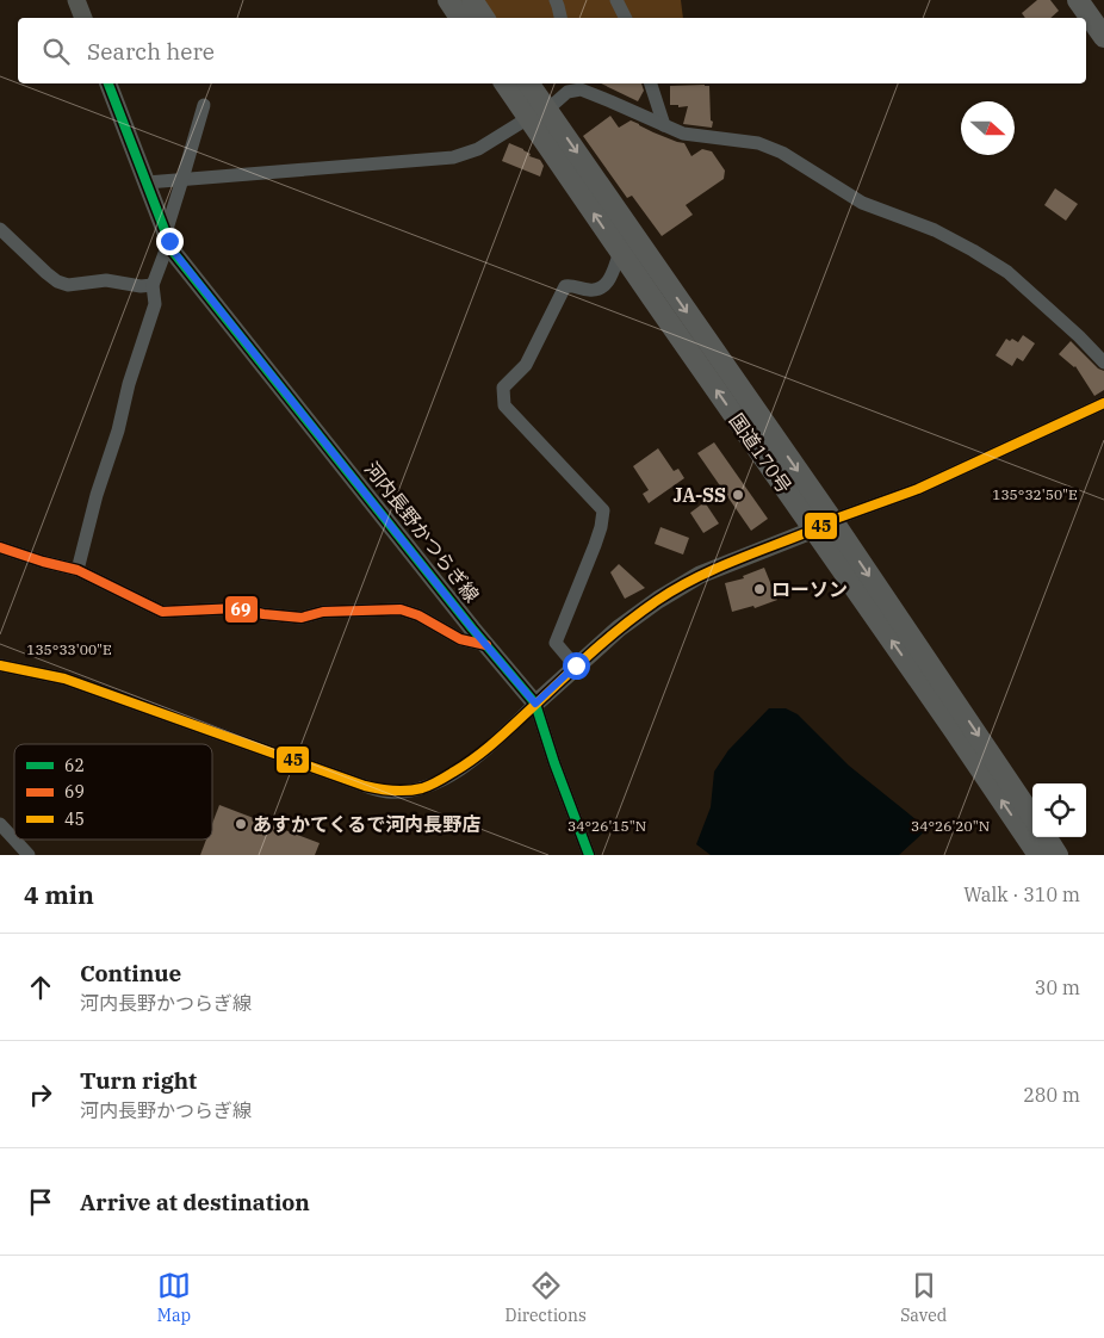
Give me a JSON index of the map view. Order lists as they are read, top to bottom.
{
  "streets": {
    "highway": ["国道170号"],
    "main road": ["河内長野かつらぎ線"]
  },
  "places": ["JA-SS", "ローソン", "あすかてくるで河内長野店"],
  "lines": ["transit line 62", "transit line 45", "transit line 69"],
  "legend": ["62", "69", "45"],
  "north": "right",
  "page": {
    "search": "Search here",
    "heading": ["4 min", "Walk · 310 m"],
    "list": [
      ["Continue", "河内長野かつらぎ線", "30 m"],
      ["Turn right", "河内長野かつらぎ線", "280 m"],
      "Arrive at destination"
    ],
    "nav": ["Map", "Directions", "Saved"]
  },
  "coordinates": [
    "135°32'50\"E",
    "135°33'00\"E",
    "34°26'15\"N",
    "34°26'20\"N"
  ]
}
